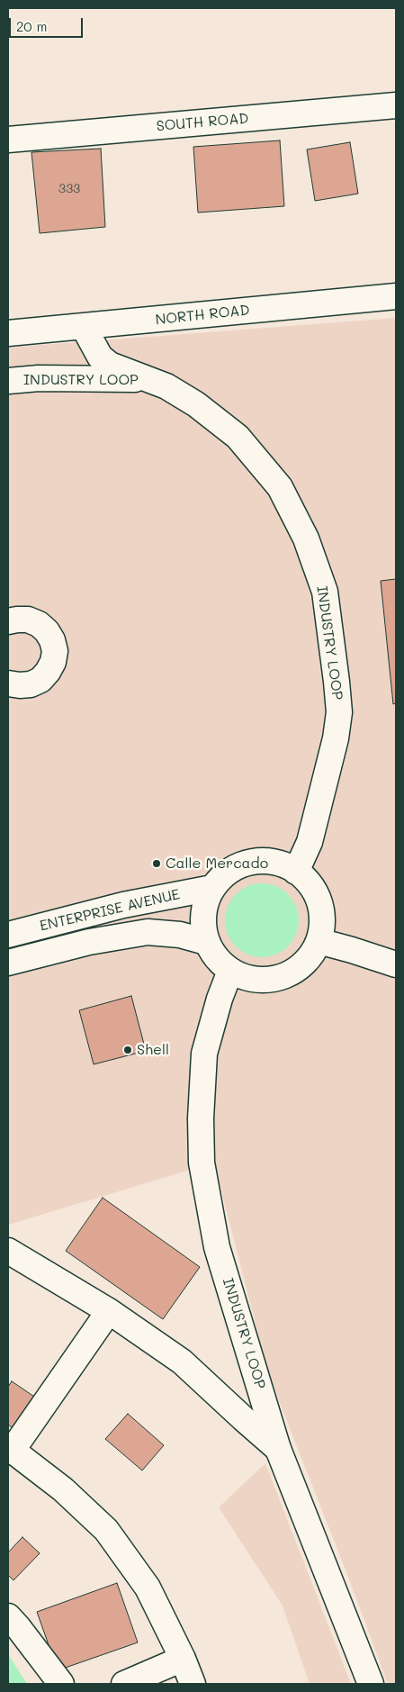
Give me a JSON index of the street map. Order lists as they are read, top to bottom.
{
  "streets": {
    "street": [
      "SOUTH ROAD",
      "NORTH ROAD",
      "INDUSTRY LOOP",
      "ENTERPRISE AVENUE"
    ]
  },
  "crossings": [
    ["INDUSTRY LOOP", "ENTERPRISE AVENUE"]
  ],
  "places": ["Calle Mercado", "Shell"],
  "house_numbers": ["333"],
  "scale_bar": "20 m"
}
